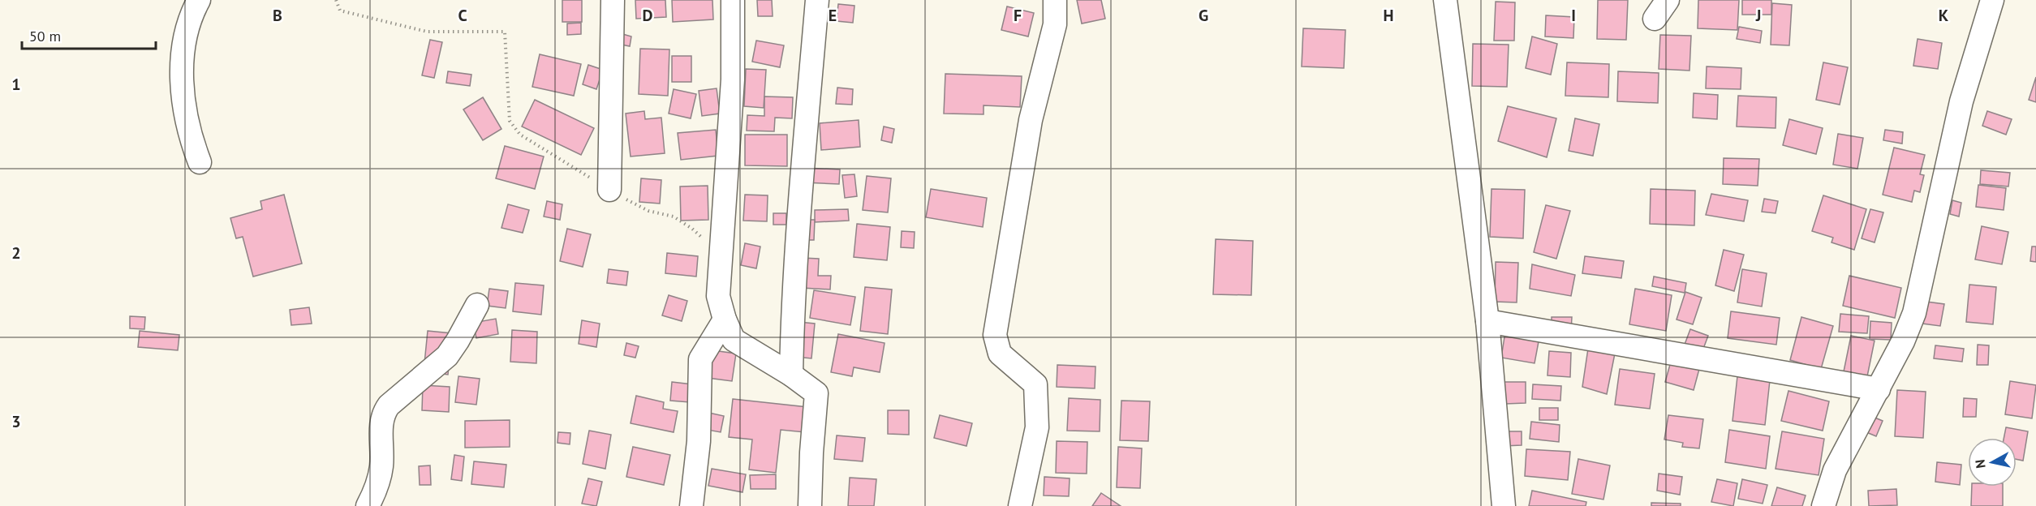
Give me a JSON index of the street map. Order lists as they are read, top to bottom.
{
  "scale_bar": "50 m",
  "north": "left",
  "grid": {
    "columns": [
      "B",
      "C",
      "D",
      "E",
      "F",
      "G",
      "H",
      "I",
      "J",
      "K"
    ],
    "rows": ["1", "2", "3"]
  }
}
